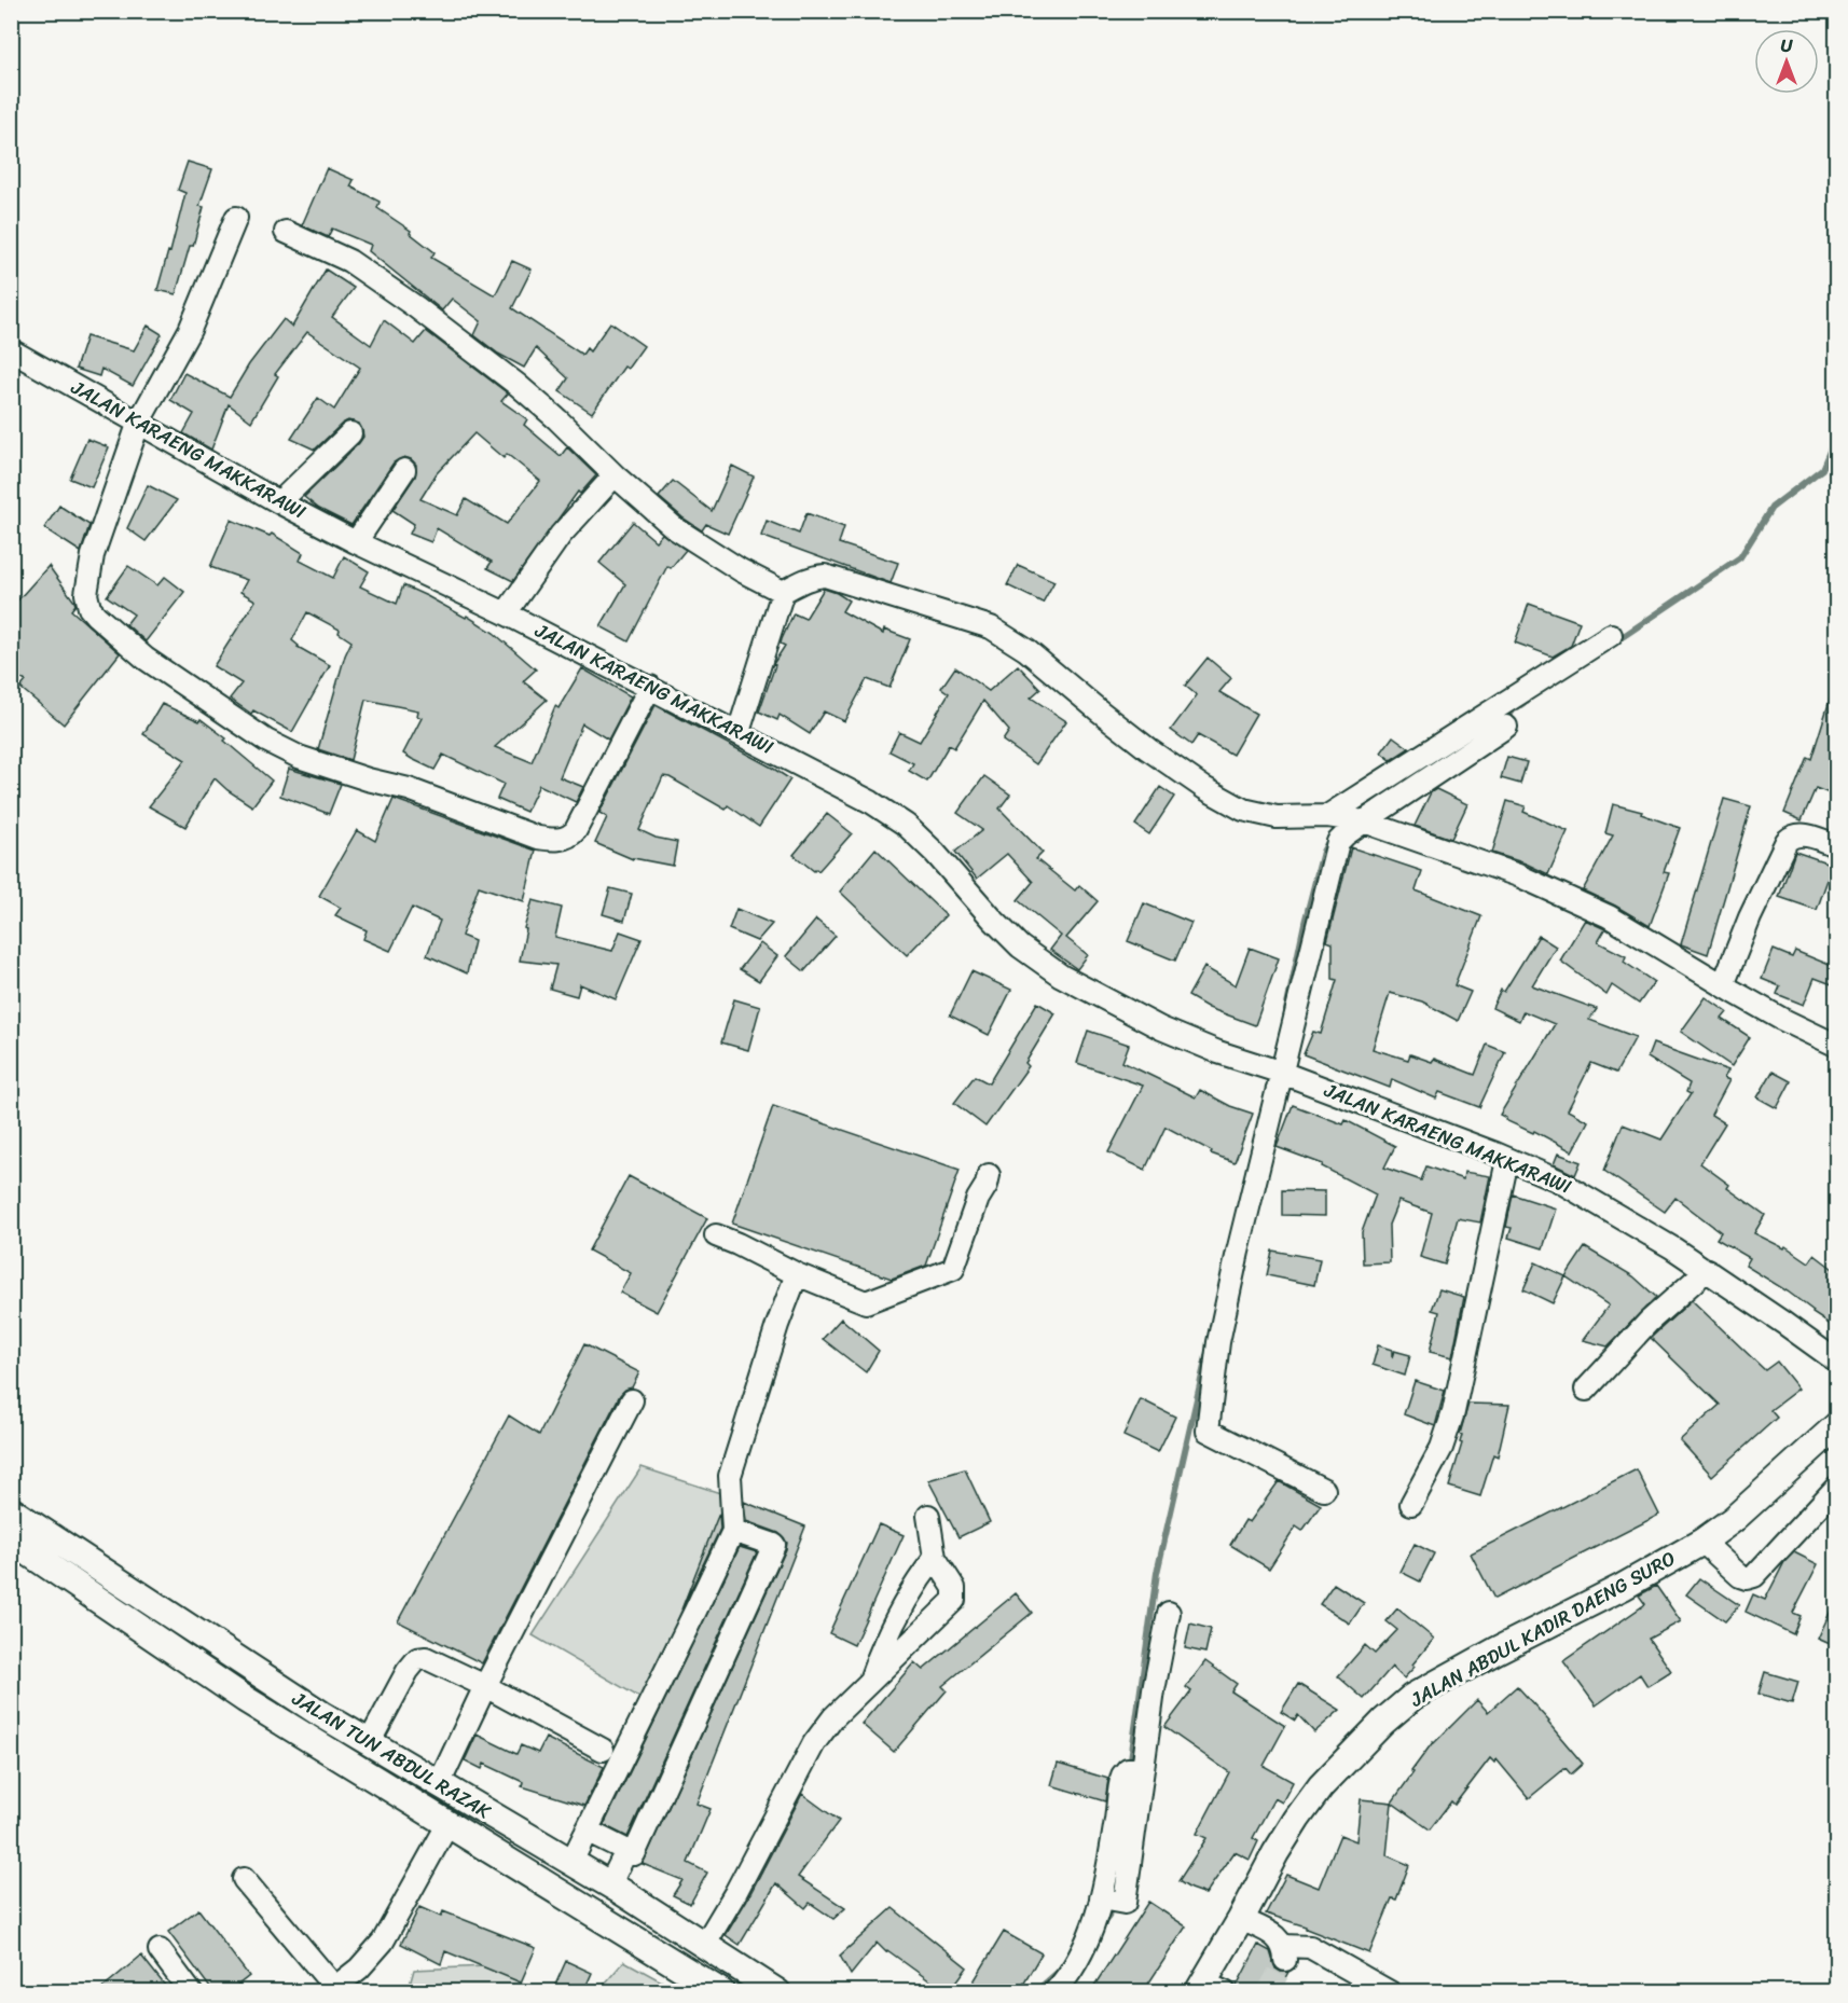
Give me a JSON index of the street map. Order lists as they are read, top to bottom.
{
  "streets": {
    "main road": ["JALAN ABDUL KADIR DAENG SURO", "JALAN TUN ABDUL RAZAK"],
    "street": ["JALAN KARAENG MAKKARAWI"]
  },
  "north": "top"
}
